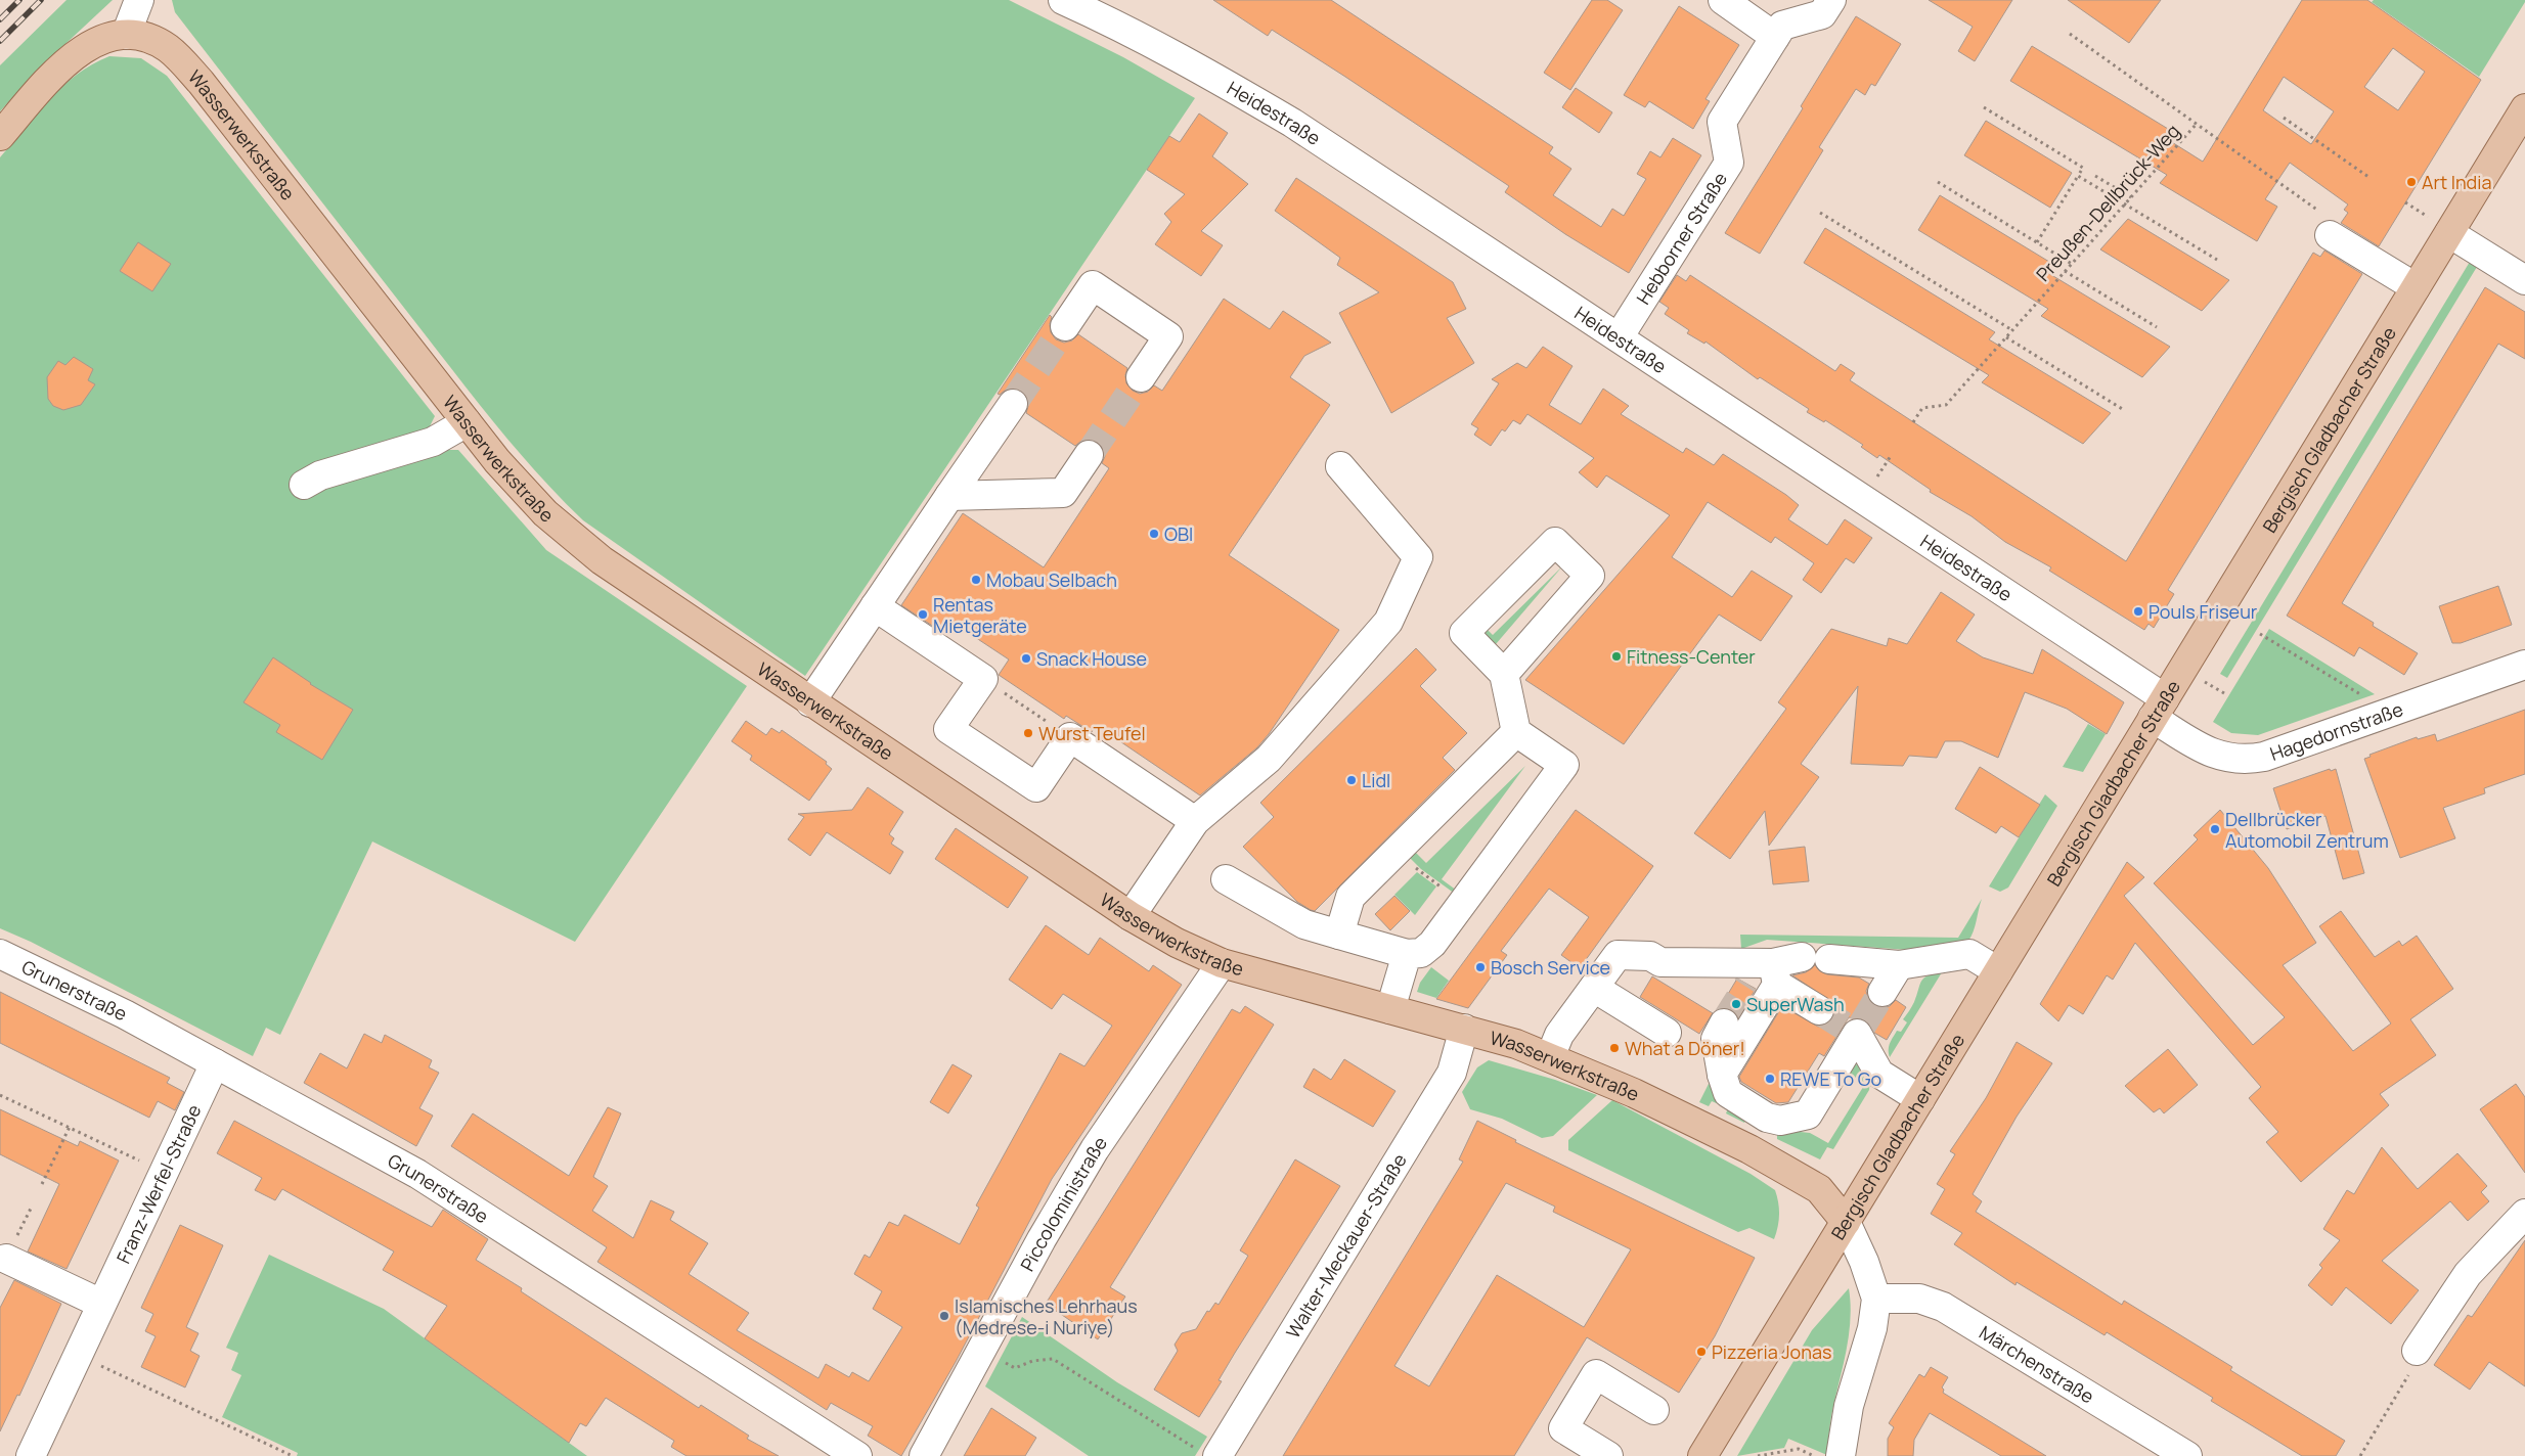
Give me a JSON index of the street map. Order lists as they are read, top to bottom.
{
  "streets": {
    "main road": ["Wasserwerkstraße", "Bergisch Gladbacher Straße"],
    "street": [
      "Heidestraße",
      "Hebborner Straße",
      "Hagedornstraße",
      "Grunerstraße",
      "Franz-Werfel-Straße",
      "Piccoloministraße",
      "Walter-Meckauer-Straße",
      "Märchenstraße"
    ],
    "path": ["Preußen-Dellbrück-Weg"]
  },
  "crossings": [
    ["Heidestraße", "Hebborner Straße"],
    ["Heidestraße", "Bergisch Gladbacher Straße"],
    ["Heidestraße", "Hagedornstraße"],
    ["Wasserwerkstraße", "Bergisch Gladbacher Straße"],
    ["Wasserwerkstraße", "Piccoloministraße"],
    ["Wasserwerkstraße", "Walter-Meckauer-Straße"],
    ["Bergisch Gladbacher Straße", "Hagedornstraße"],
    ["Grunerstraße", "Franz-Werfel-Straße"]
  ],
  "places": [
    "Art India",
    "OBI",
    "Mobau Selbach",
    "Pouls Friseur",
    "Rentas Mietgeräte",
    "Fitness-Center",
    "Snack House",
    "Wurst Teufel",
    "Lidl",
    "Dellbrücker Automobil Zentrum",
    "Bosch Service",
    "SuperWash",
    "What a Döner!",
    "REWE To Go",
    "Islamisches Lehrhaus (Medrese-i Nuriye)",
    "Pizzeria Jonas"
  ]
}
